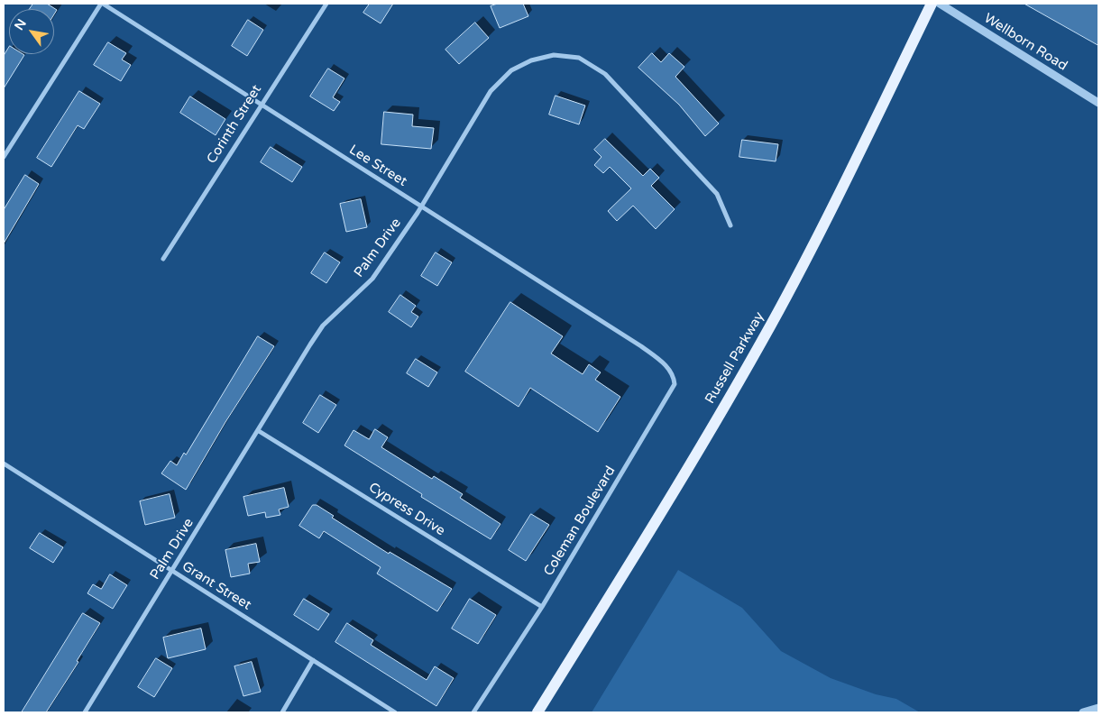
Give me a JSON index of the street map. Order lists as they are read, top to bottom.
{
  "streets": {
    "main road": ["Russell Parkway"],
    "street": [
      "Wellborn Road",
      "Corinth Street",
      "Lee Street",
      "Palm Drive",
      "Cypress Drive",
      "Coleman Boulevard",
      "Grant Street"
    ]
  },
  "crossings": [
    ["Corinth Street", "Lee Street"],
    ["Lee Street", "Palm Drive"],
    ["Lee Street", "Coleman Boulevard"],
    ["Palm Drive", "Cypress Drive"],
    ["Palm Drive", "Grant Street"],
    ["Cypress Drive", "Coleman Boulevard"]
  ],
  "north": "top left"
}
